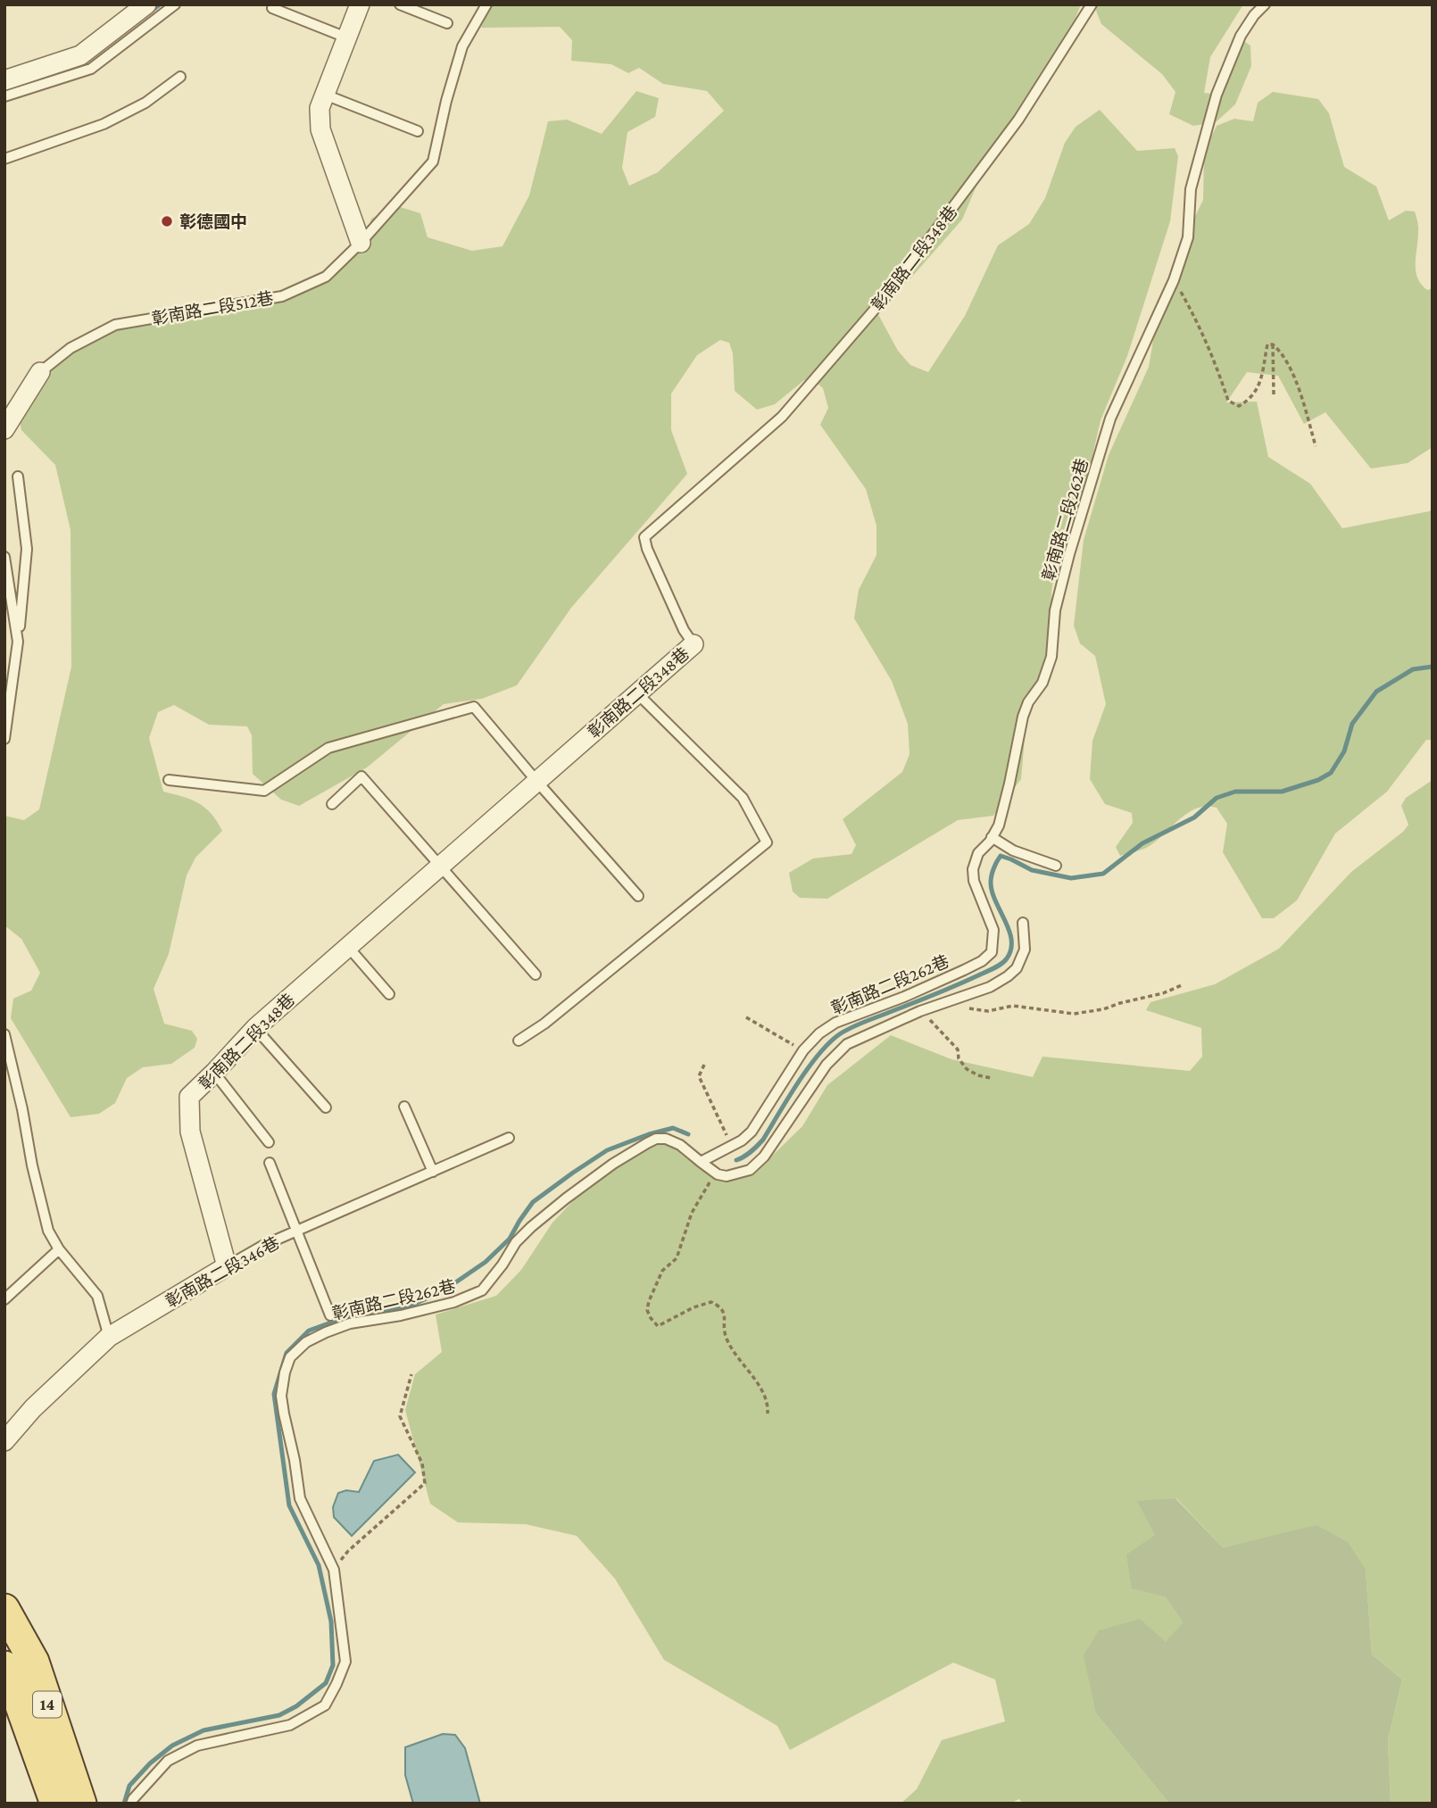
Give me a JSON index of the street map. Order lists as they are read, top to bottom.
{
  "streets": {
    "main road": ["14"],
    "street": ["彰南路二段348巷", "彰南路二段512巷", "彰南路二段346巷"],
    "lane": ["彰南路二段262巷"]
  },
  "crossings": [
    ["彰南路二段348巷", "彰南路二段346巷"]
  ],
  "places": ["彰德國中"]
}
